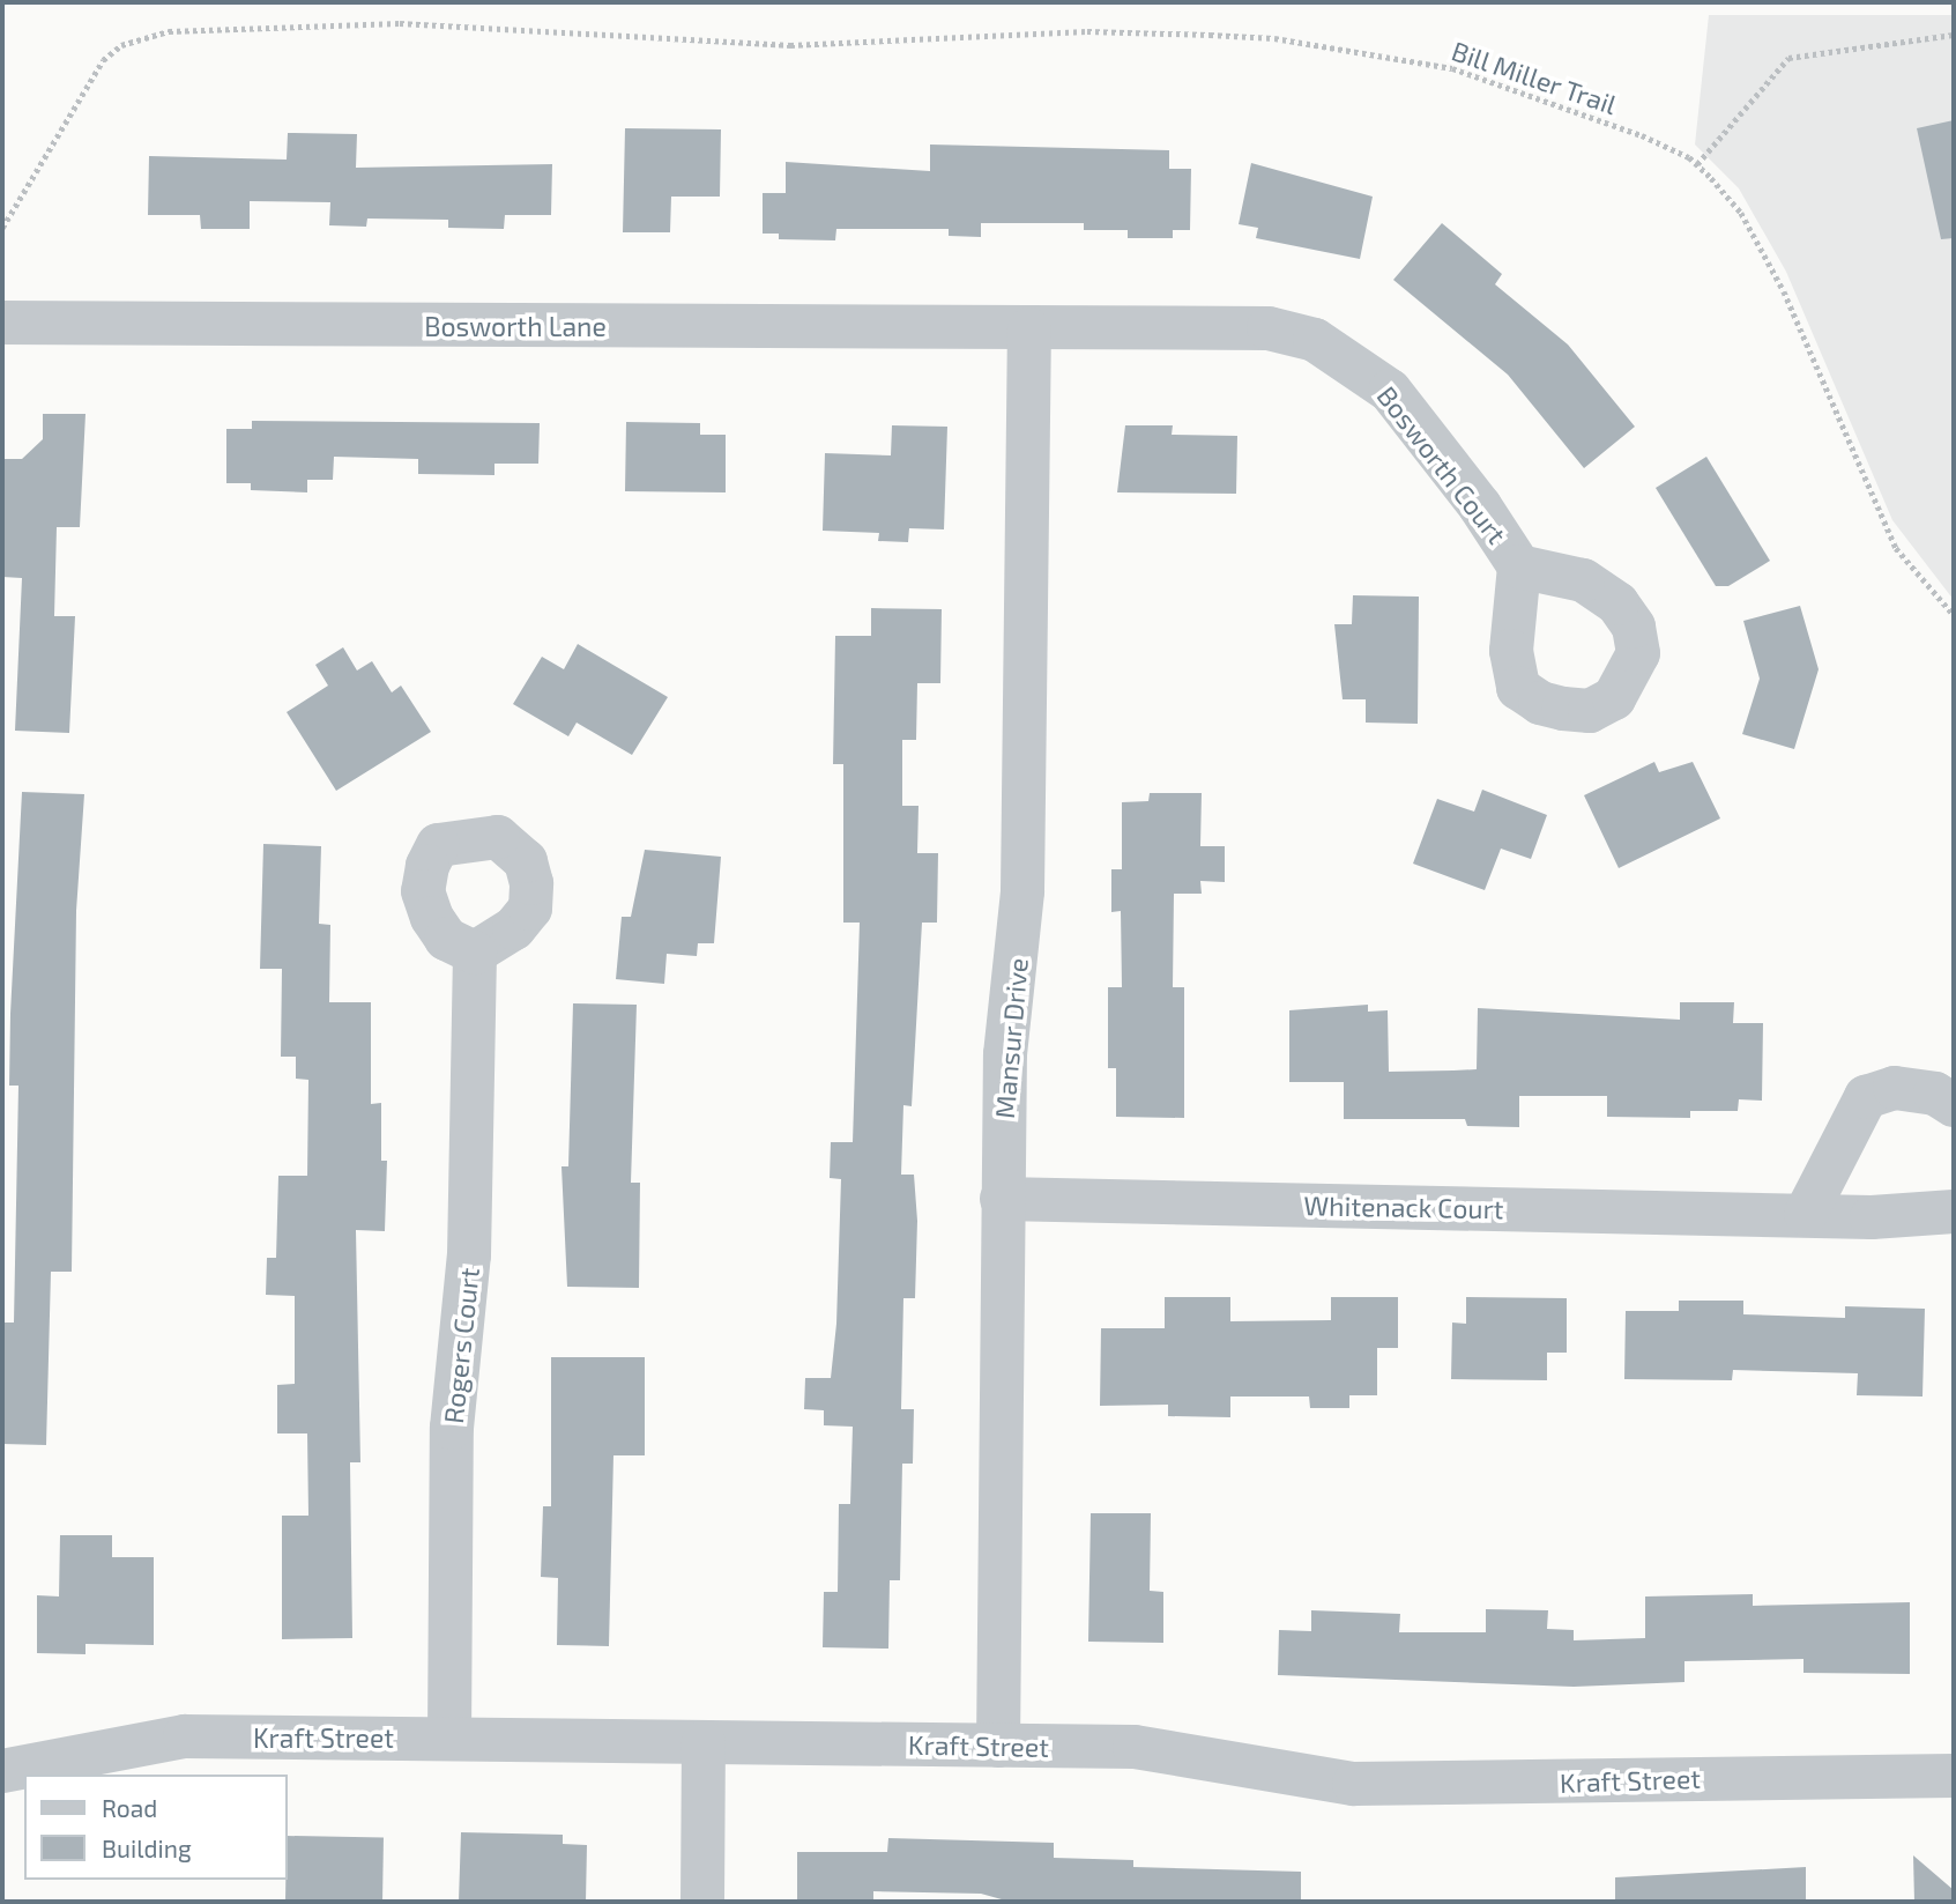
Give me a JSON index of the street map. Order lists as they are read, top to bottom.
{
  "streets": {
    "street": [
      "Bosworth Lane",
      "Bosworth Court",
      "Mansur Drive",
      "Whitenack Court",
      "Rogers Court",
      "Kraft Street"
    ],
    "path": ["Bill Miller Trail"]
  },
  "crossings": [
    ["Bosworth Lane", "Bosworth Court"],
    ["Bosworth Lane", "Mansur Drive"],
    ["Bosworth Court", "Mansur Drive"],
    ["Mansur Drive", "Whitenack Court"],
    ["Mansur Drive", "Kraft Street"],
    ["Rogers Court", "Kraft Street"]
  ],
  "legend": ["Road", "Building"]
}
